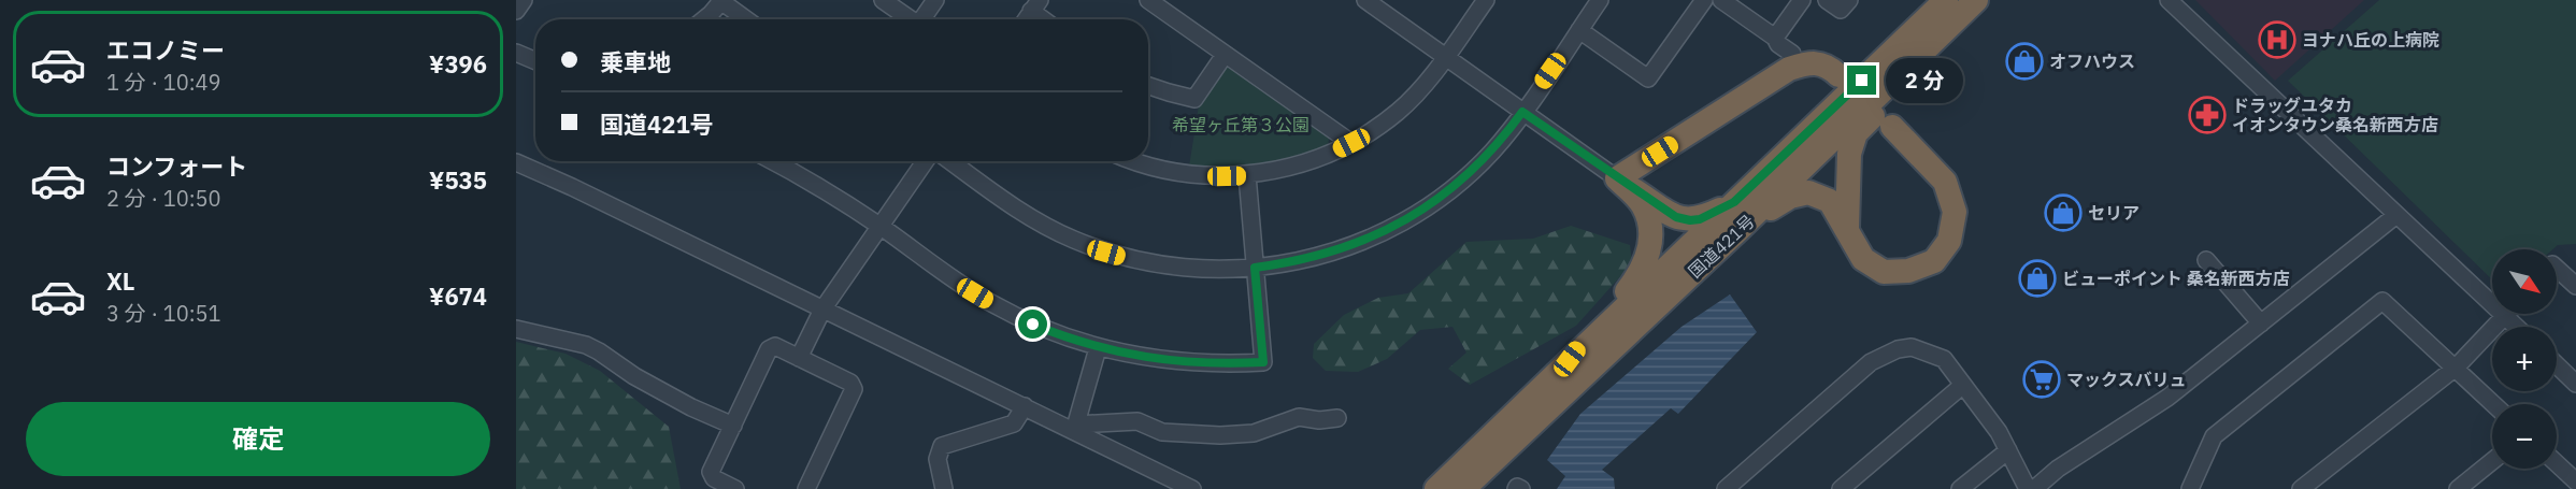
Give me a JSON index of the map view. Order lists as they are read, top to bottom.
{
  "streets": {
    "highway": ["国道421号"]
  },
  "parks": ["希望ヶ丘第３公園"],
  "places": {
    "hospital": ["ヨナハ丘の上病院"],
    "shop": ["オフハウス", "セリア", "ビューポイント 桑名新西方店"],
    "pharmacy": ["ドラッグユタカ イオンタウン桑名新西方店"],
    "supermarket": ["マックスバリュ"]
  },
  "north": "bottom right",
  "page": {
    "list": [
      {
        "name": "エコノミー",
        "note": "1 分 · 10:49",
        "value": "¥396"
      },
      {
        "name": "コンフォート",
        "note": "2 分 · 10:50",
        "value": "¥535"
      },
      {
        "name": "XL",
        "note": "3 分 · 10:51",
        "value": "¥674"
      }
    ],
    "banner": ["乗車地", "国道421号"],
    "bubble": "2 分",
    "map_buttons": ["+", "−"],
    "buttons": "確定"
  }
}
